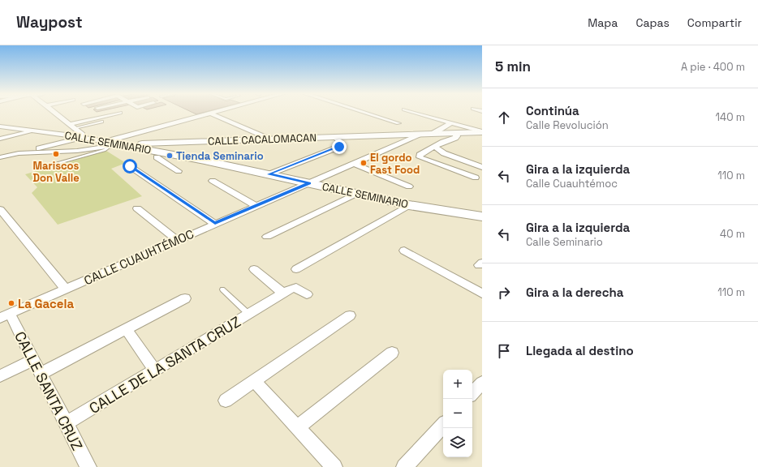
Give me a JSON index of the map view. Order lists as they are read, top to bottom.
{
  "streets": {
    "street": [
      "CALLE CACALOMACAN",
      "CALLE SEMINARIO",
      "CALLE CUAUHTÉMOC",
      "CALLE DE LA SANTA CRUZ",
      "CALLE SANTA CRUZ"
    ]
  },
  "crossings": [
    ["CALLE CACALOMACAN", "CALLE SEMINARIO"],
    ["CALLE CACALOMACAN", "CALLE CUAUHTÉMOC"],
    ["CALLE SEMINARIO", "CALLE CUAUHTÉMOC"],
    ["CALLE CUAUHTÉMOC", "CALLE SANTA CRUZ"],
    ["CALLE DE LA SANTA CRUZ", "CALLE SANTA CRUZ"]
  ],
  "places": [
    "Mariscos Don Valle",
    "Tienda Seminario",
    "El gordo Fast Food",
    "La Gacela"
  ],
  "page": {
    "header": "Waypost",
    "nav": ["Mapa", "Capas", "Compartir"],
    "heading": ["5 min", "A pie · 400 m"],
    "list": [
      ["Continúa", "Calle Revolución", "140 m"],
      ["Gira a la izquierda", "Calle Cuauhtémoc", "110 m"],
      ["Gira a la izquierda", "Calle Seminario", "40 m"],
      ["Gira a la derecha", "110 m"],
      "Llegada al destino"
    ],
    "map_buttons": ["+", "−"]
  }
}
